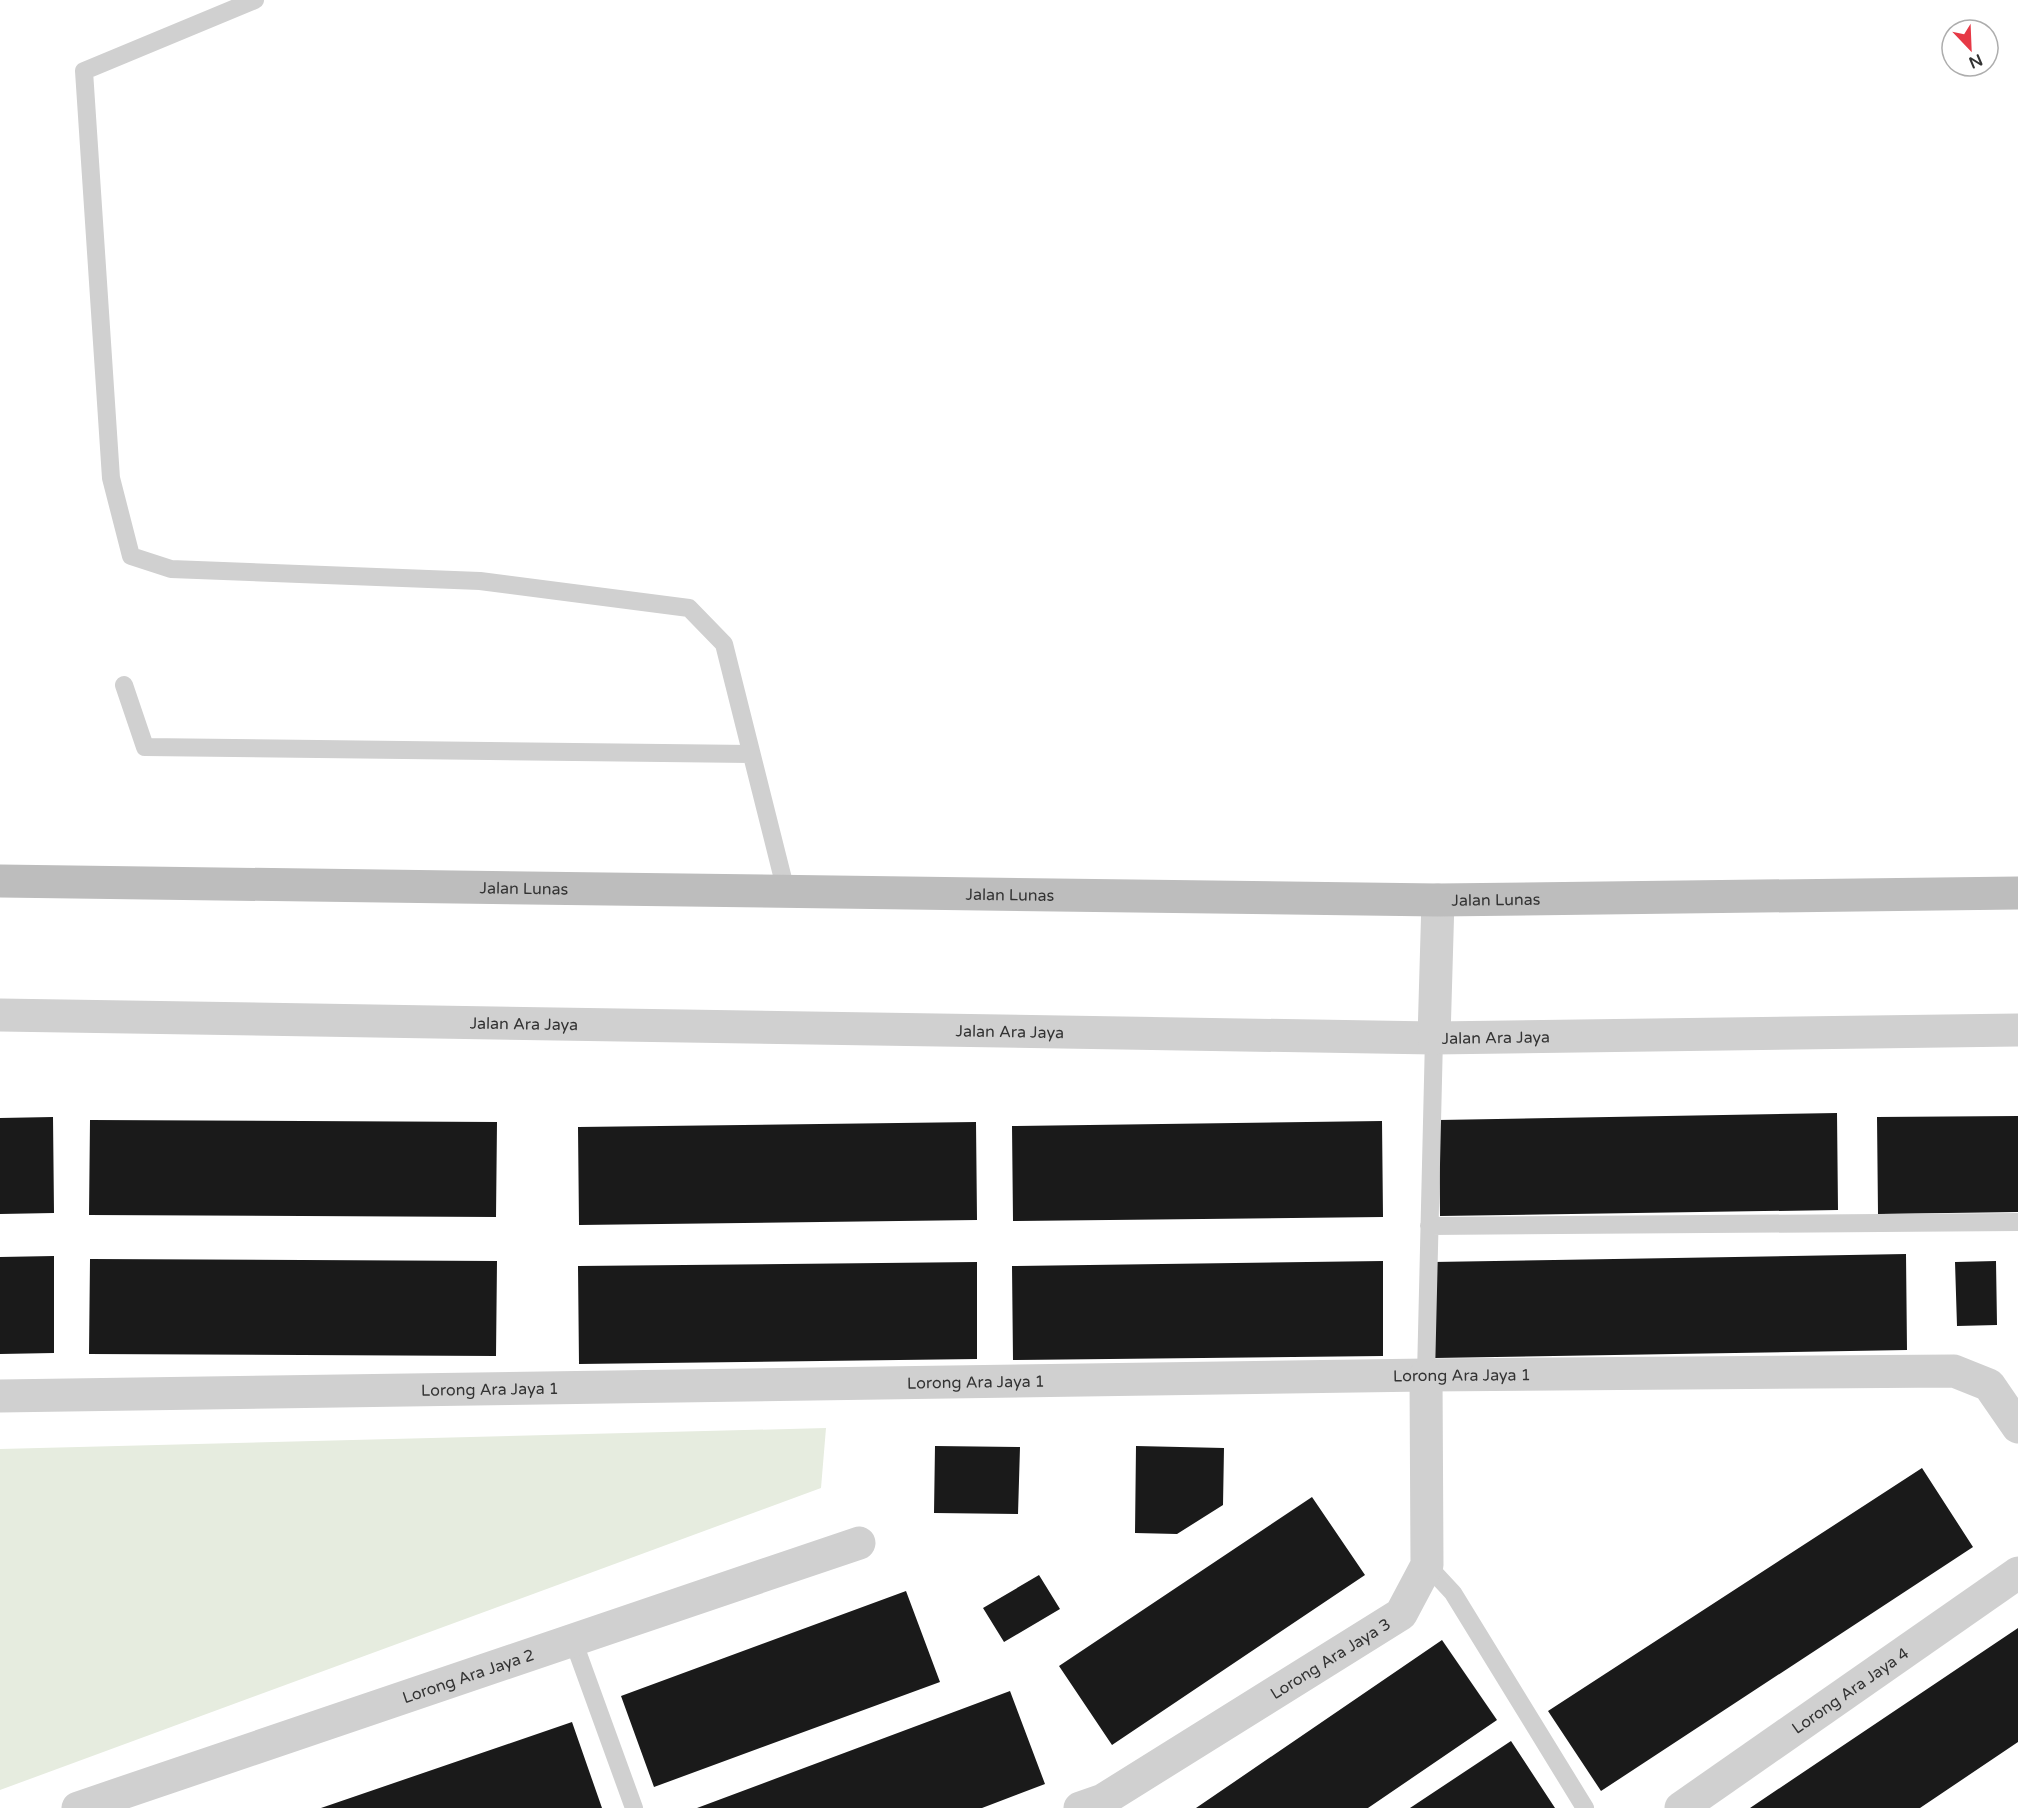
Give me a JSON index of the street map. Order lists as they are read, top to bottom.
{
  "streets": {
    "main road": ["Jalan Lunas"],
    "street": [
      "Jalan Ara Jaya",
      "Lorong Ara Jaya 1",
      "Lorong Ara Jaya 3",
      "Lorong Ara Jaya 2",
      "Lorong Ara Jaya 4"
    ]
  },
  "crossings": [
    ["Lorong Ara Jaya 1", "Lorong Ara Jaya 3"]
  ],
  "north": "bottom right"
}
